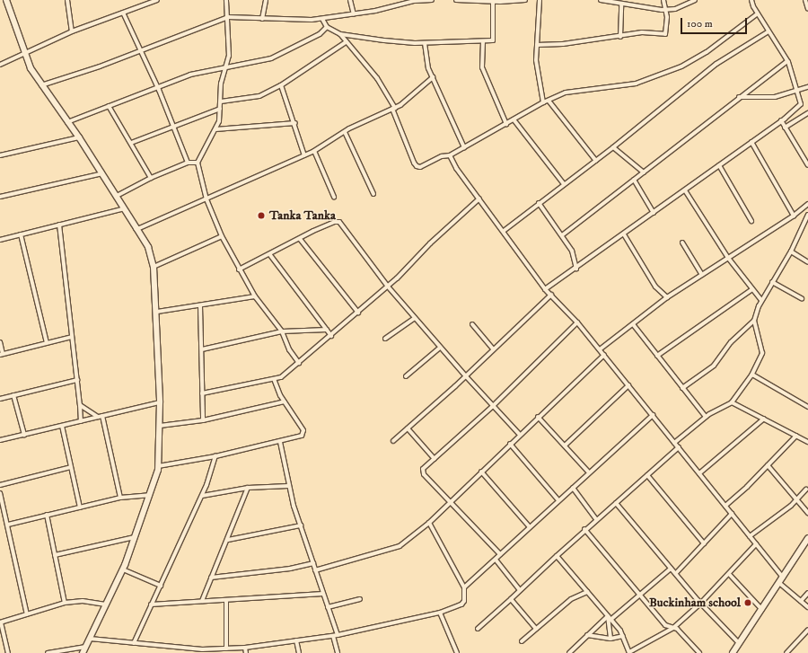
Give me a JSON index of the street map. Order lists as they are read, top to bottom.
{
  "places": ["Tanka Tanka", "Buckinham school"],
  "scale_bar": "100 m"
}
